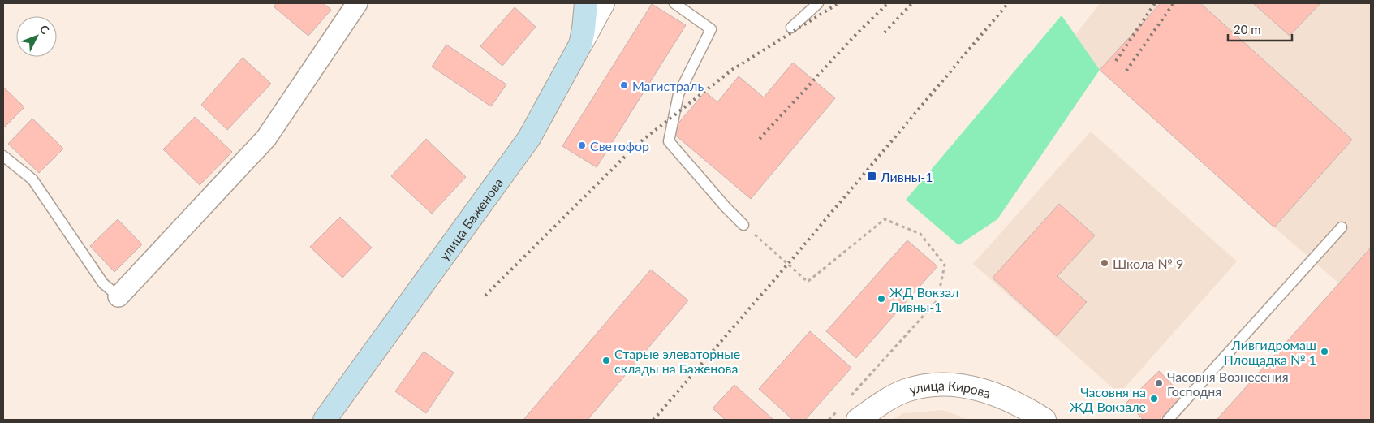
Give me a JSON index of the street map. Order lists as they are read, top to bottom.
{
  "streets": {
    "main road": ["улица Баженова"],
    "street": ["улица Кирова"]
  },
  "places": {
    "other": [
      "Магистраль",
      "Светофор",
      "Школа № 9",
      "ЖД Вокзал Ливны-1",
      "Ливгидромаш Площадка № 1",
      "Старые элеваторные склады на Баженова",
      "Часовня Вознесения Господня",
      "Часовня на ЖД Вокзале"
    ],
    "transit": ["Ливны-1"]
  },
  "scale_bar": "20 m",
  "north": "top right"
}
